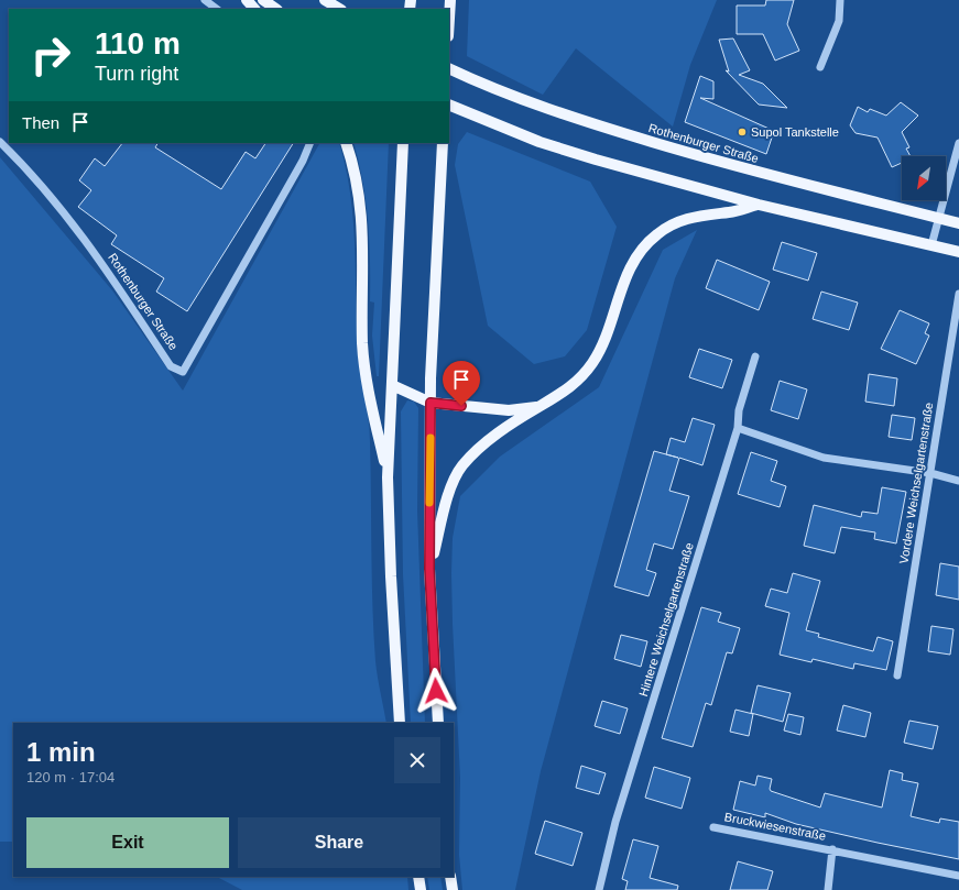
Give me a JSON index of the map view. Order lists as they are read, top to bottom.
{
  "streets": {
    "main road": ["Rothenburger Straße"],
    "street": ["Vordere Weichselgartenstraße", "Hintere Weichselgartenstraße", "Bruckwiesenstraße"]
  },
  "places": ["Supol Tankstelle"],
  "north": "bottom left",
  "page": {
    "turn": ["110 m", "Turn right"],
    "then": "Then",
    "heading": ["1 min", "120 m · 17:04"],
    "buttons": ["Exit", "Share"]
  }
}
